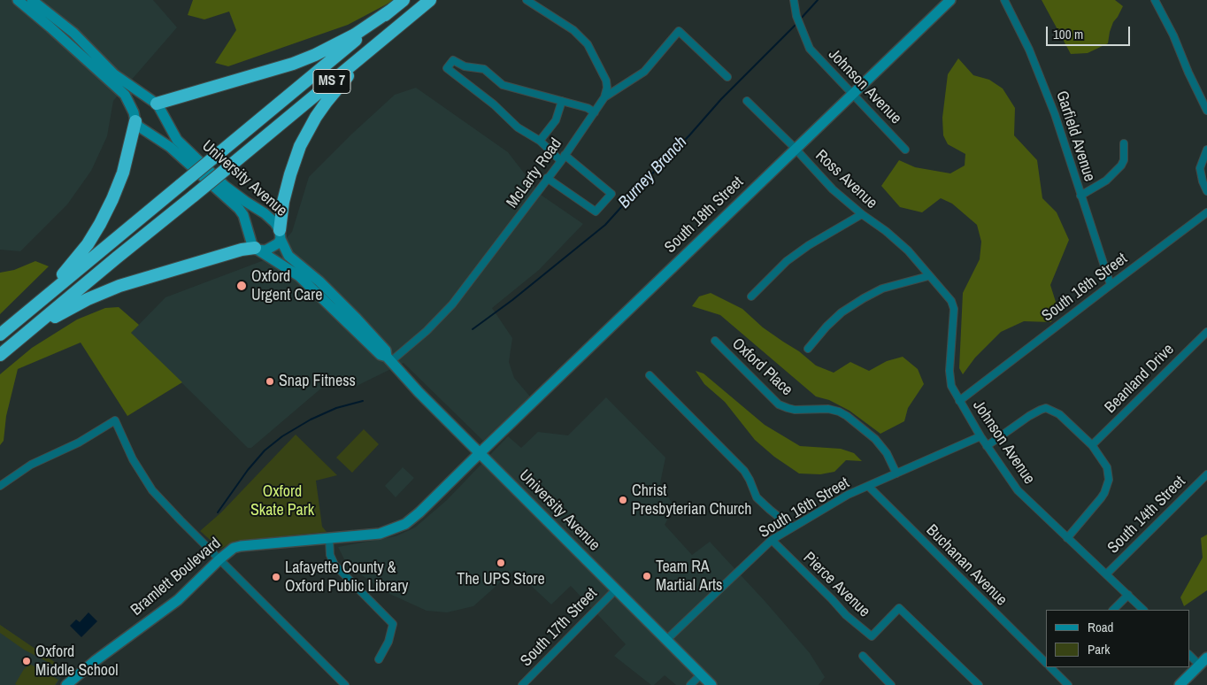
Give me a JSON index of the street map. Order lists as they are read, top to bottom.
{
  "streets": {
    "highway": ["MS 7"],
    "main road": ["University Avenue", "South 18th Street", "Bramlett Boulevard"],
    "street": [
      "Johnson Avenue",
      "Garfield Avenue",
      "McLarty Road",
      "Ross Avenue",
      "South 16th Street",
      "Oxford Place",
      "Beanland Drive",
      "South 14th Street",
      "Buchanan Avenue",
      "Pierce Avenue",
      "South 17th Street"
    ]
  },
  "crossings": [
    ["Johnson Avenue", "Ross Avenue"],
    ["Johnson Avenue", "South 18th Street"],
    ["Johnson Avenue", "South 16th Street"],
    ["Johnson Avenue", "South 14th Street"],
    ["Garfield Avenue", "South 16th Street"],
    ["McLarty Road", "University Avenue"],
    ["University Avenue", "South 18th Street"],
    ["University Avenue", "South 16th Street"],
    ["University Avenue", "Bramlett Boulevard"],
    ["University Avenue", "South 17th Street"],
    ["Ross Avenue", "South 18th Street"],
    ["South 18th Street", "Bramlett Boulevard"],
    ["South 16th Street", "Oxford Place"],
    ["South 16th Street", "Buchanan Avenue"],
    ["South 16th Street", "Pierce Avenue"]
  ],
  "water": ["Burney Branch"],
  "parks": ["Oxford Skate Park"],
  "places": [
    "Oxford Urgent Care",
    "Snap Fitness",
    "Christ Presbyterian Church",
    "The UPS Store",
    "Team RA Martial Arts",
    "Lafayette County & Oxford Public Library",
    "Oxford Middle School"
  ],
  "legend": ["Road", "Park"],
  "scale_bar": "100 m"
}
